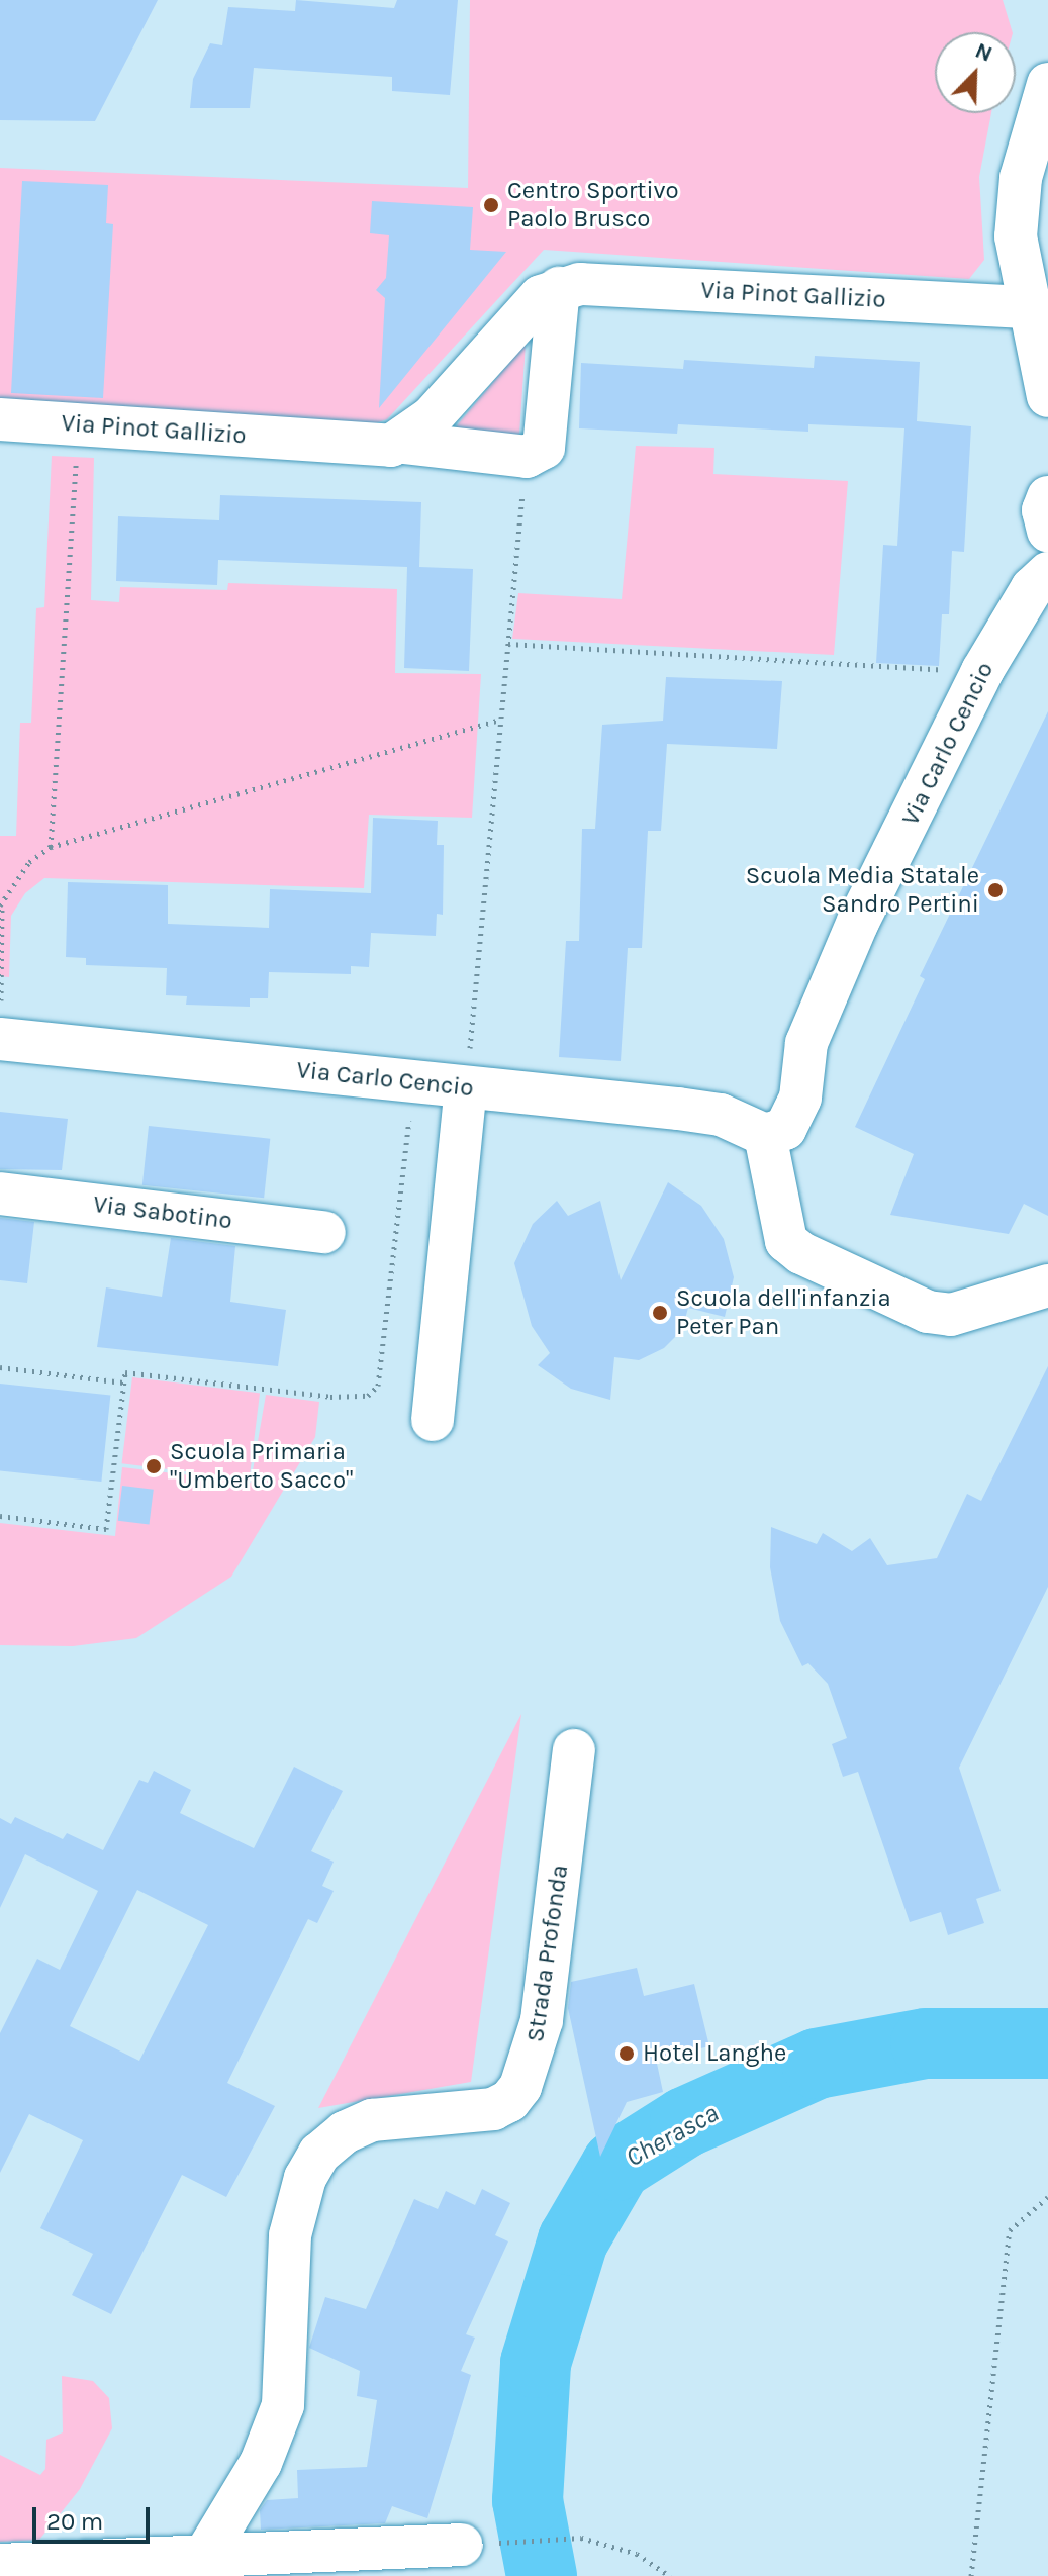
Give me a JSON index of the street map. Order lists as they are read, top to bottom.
{
  "streets": {
    "street": [
      "Via Pinot Gallizio",
      "Via Carlo Cencio",
      "Via Sabotino",
      "Strada Profonda"
    ]
  },
  "water": ["Cherasca"],
  "places": [
    "Centro Sportivo Paolo Brusco",
    "Scuola Media Statale Sandro Pertini",
    "Scuola dell'infanzia Peter Pan",
    "Scuola Primaria \"Umberto Sacco\"",
    "Hotel Langhe"
  ],
  "scale_bar": "20 m",
  "north": "top right"
}
